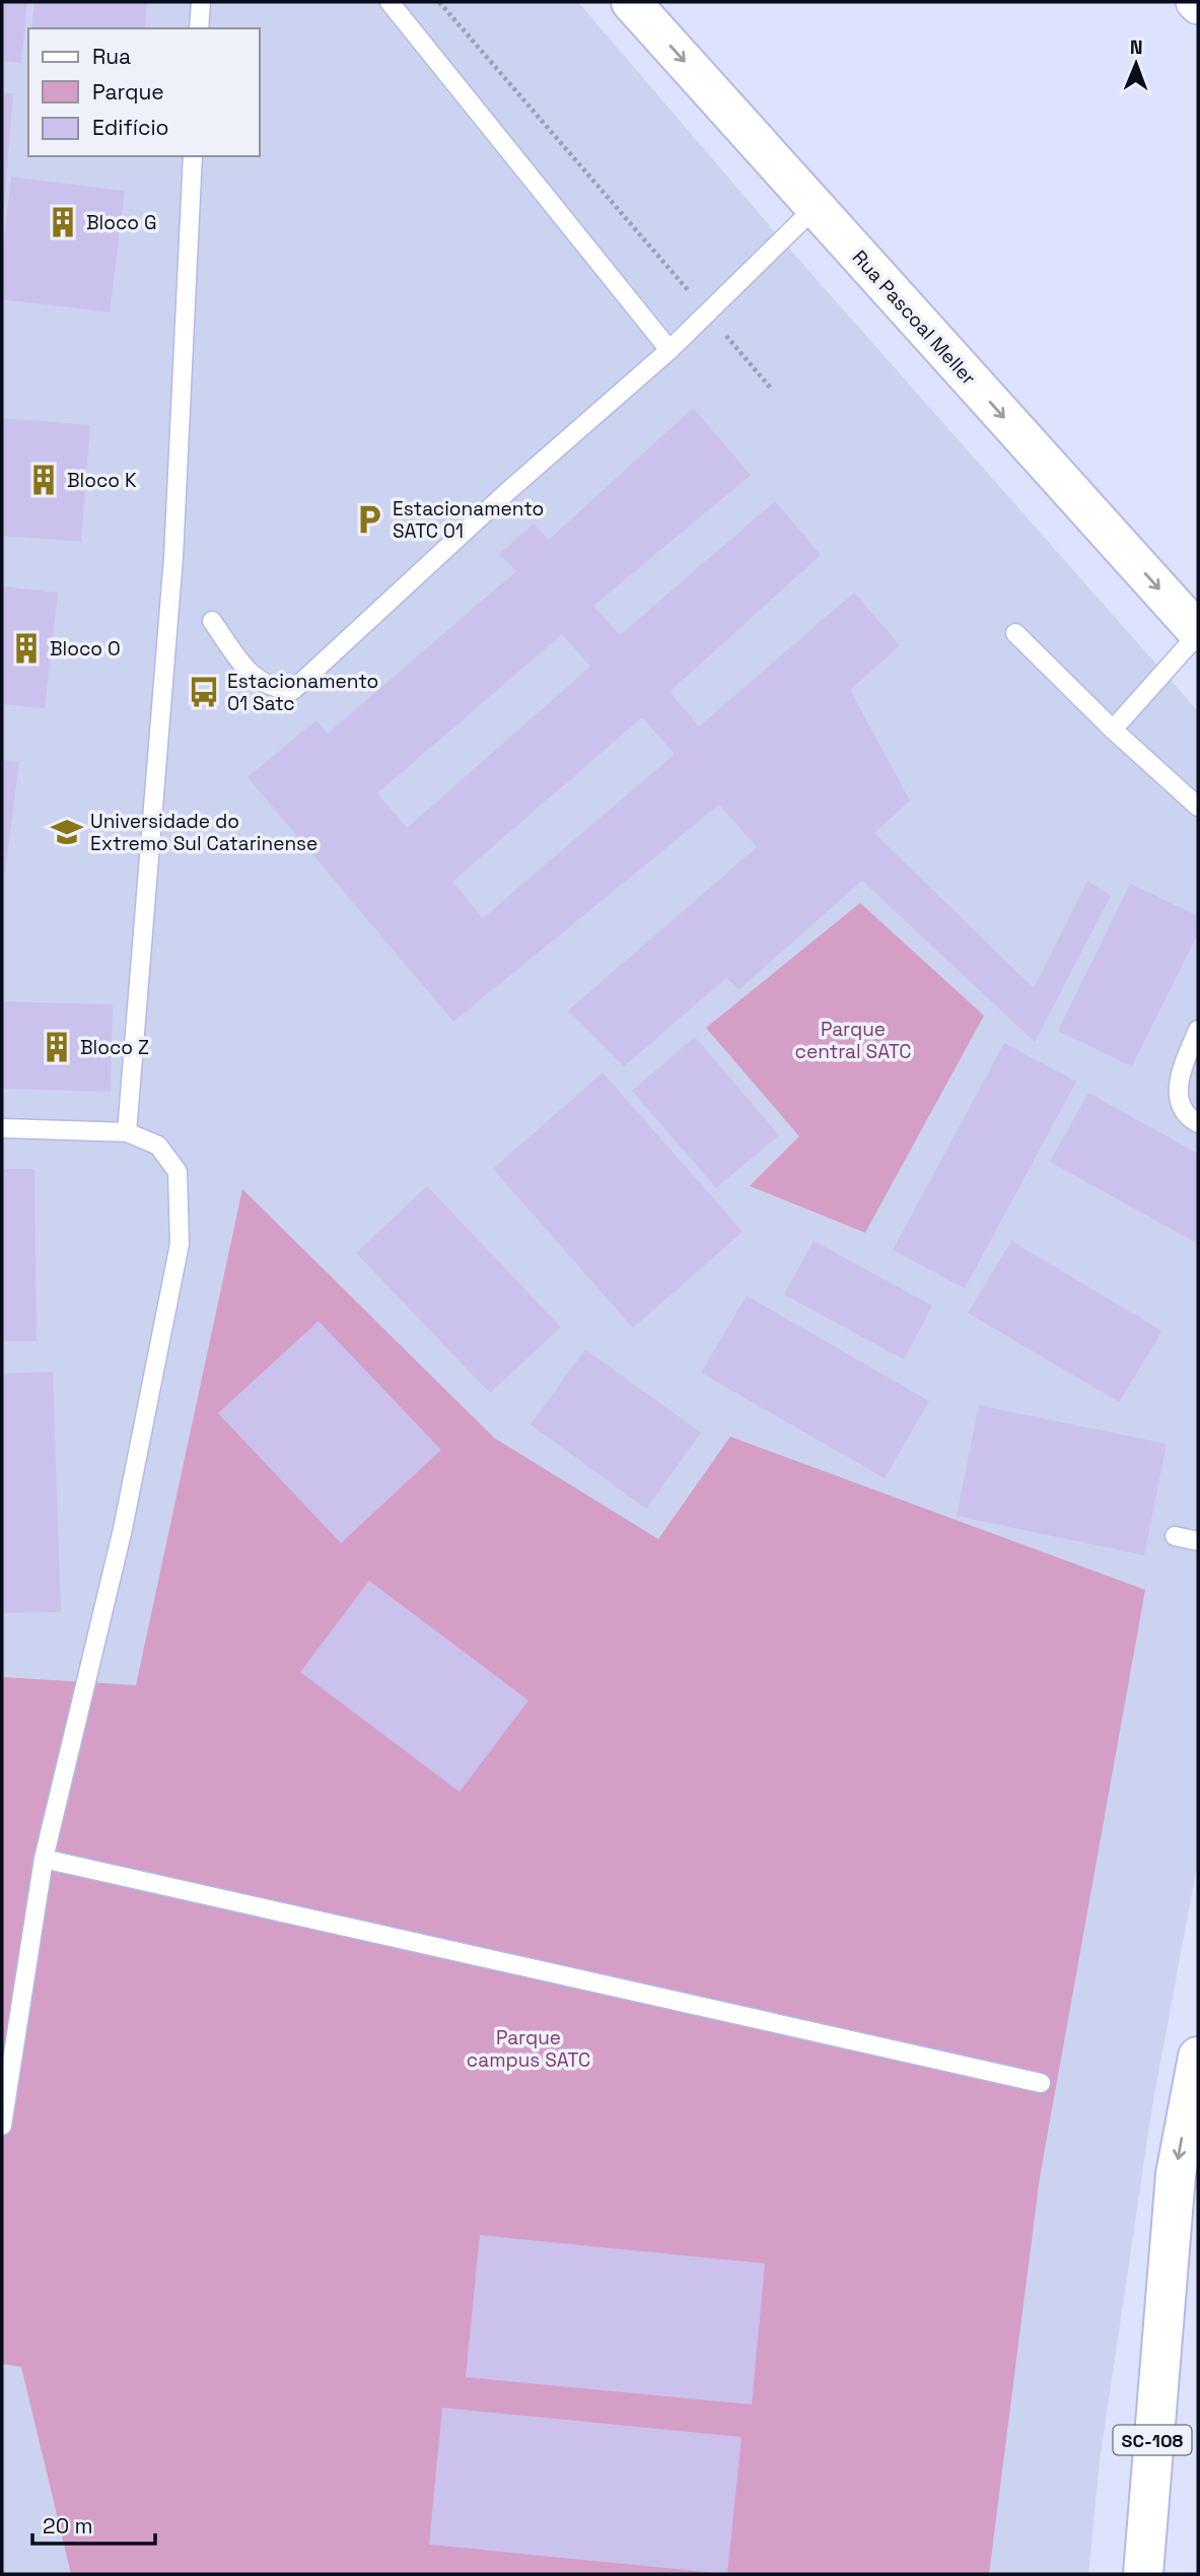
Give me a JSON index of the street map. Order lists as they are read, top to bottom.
{
  "streets": {
    "main road": ["Rua Pascoal Meller", "SC-108"]
  },
  "one_way": ["Rua Pascoal Meller"],
  "parks": ["Parque central SATC", "Parque campus SATC"],
  "places": {
    "building": [
      "Bloco G",
      "Bloco K",
      "Bloco O",
      "Bloco Z"
    ],
    "parking": ["Estacionamento SATC 01"],
    "bus stop": ["Estacionamento 01 Satc"],
    "school or university": ["Universidade do Extremo Sul Catarinense"]
  },
  "legend": ["Rua", "Parque", "Edifício"],
  "scale_bar": "20 m",
  "north": "top"
}
